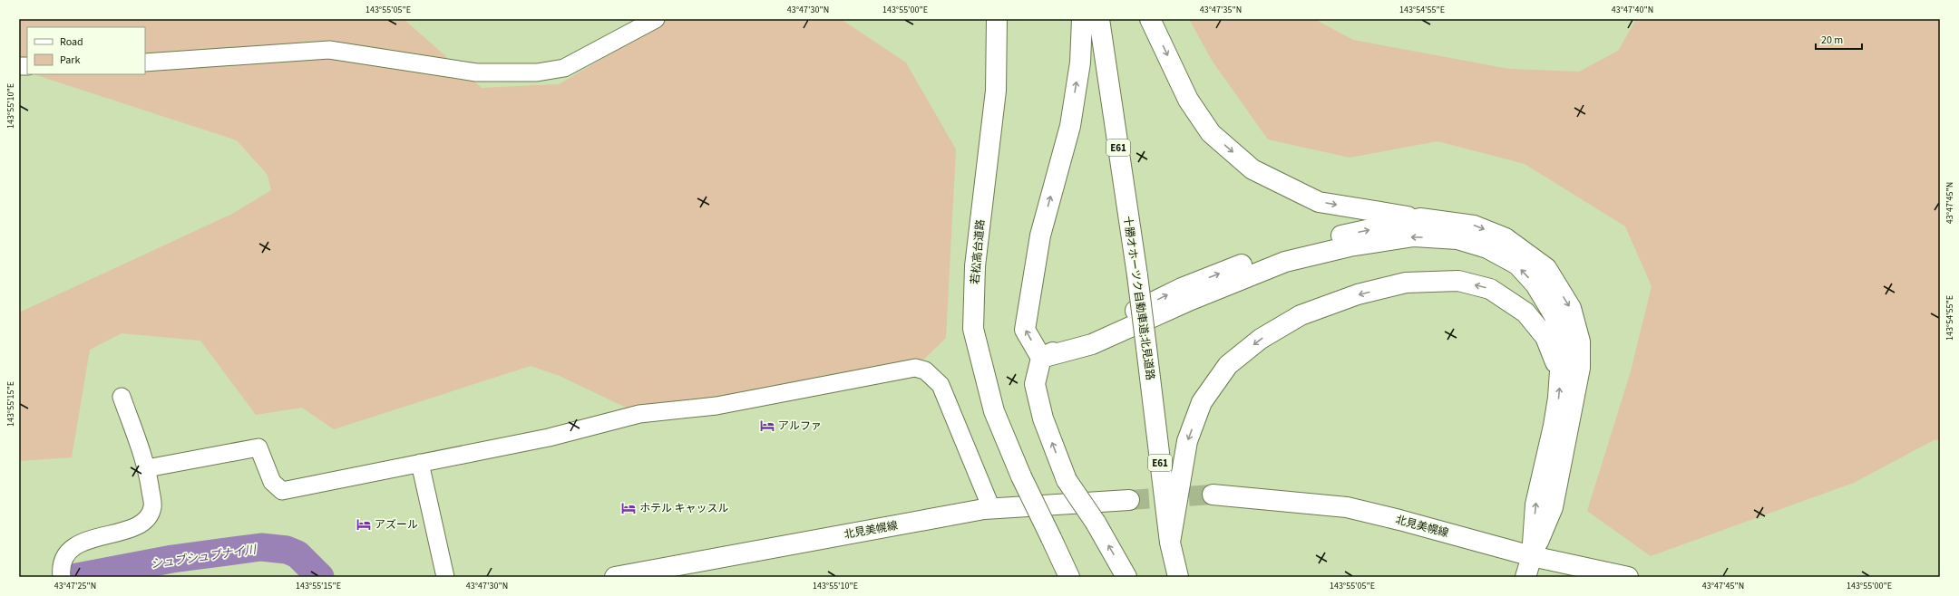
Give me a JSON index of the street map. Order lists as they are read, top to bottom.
{
  "streets": {
    "main road": [
      "E61",
      "若松高台道路",
      "十勝オホーツク自動車道;北見道路",
      "北見美幌線"
    ]
  },
  "water": ["シュブシュブナイ川"],
  "places": {
    "hotel": ["アルファ", "ホテル キャッスル", "アズール"]
  },
  "legend": ["Road", "Park"],
  "scale_bar": "20 m",
  "coordinates": [
    "143°55'05\"E",
    "43°47'30\"N",
    "143°55'00\"E",
    "43°47'35\"N",
    "143°54'55\"E",
    "43°47'40\"N",
    "143°55'10\"E",
    "43°47'45\"N",
    "143°55'15\"E",
    "43°47'25\"N"
  ]
}
